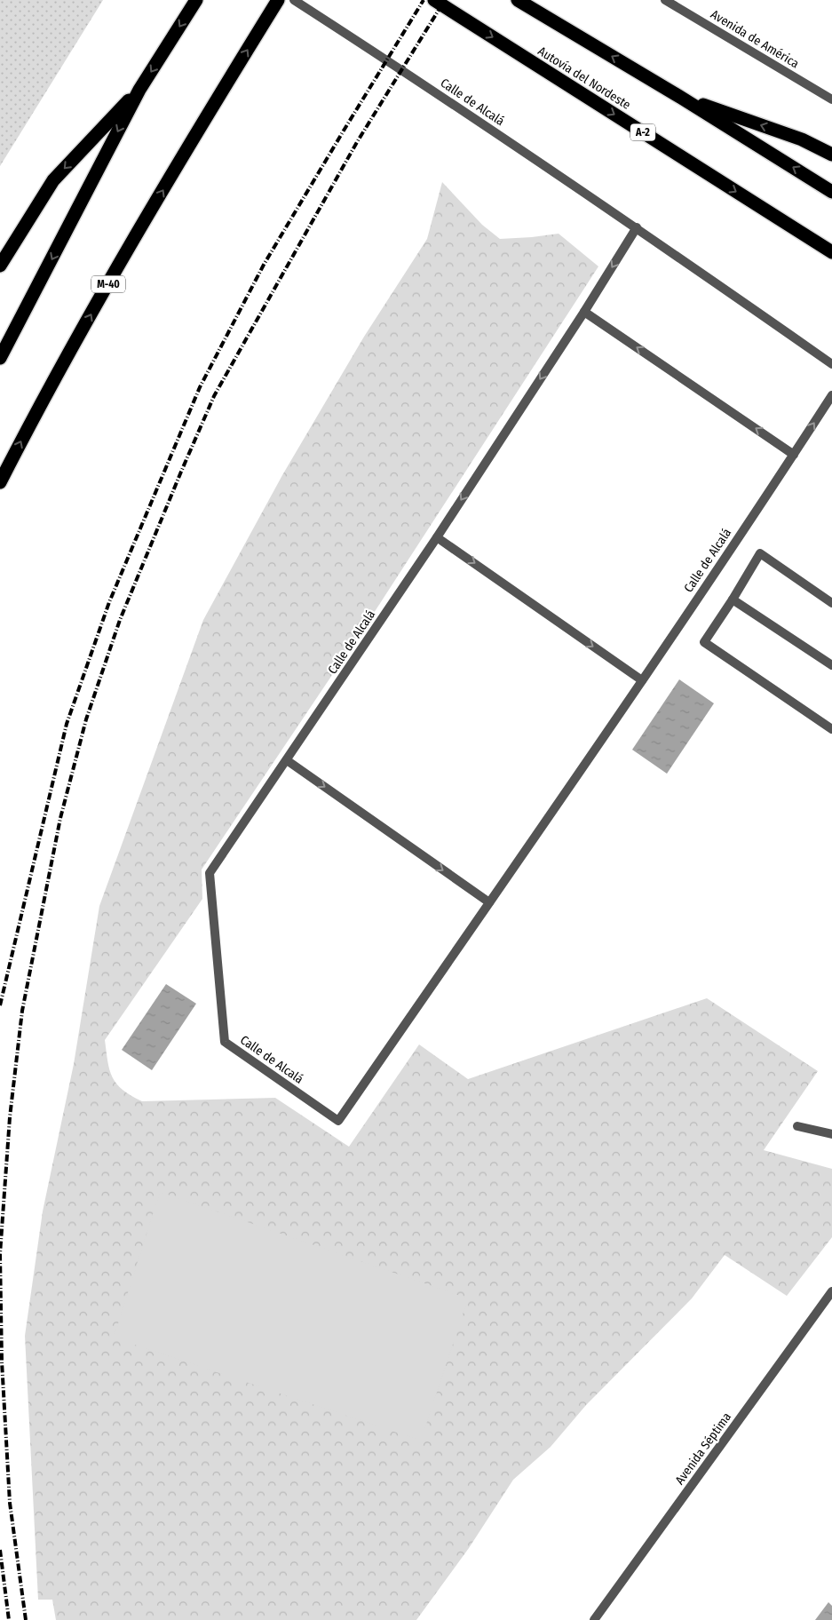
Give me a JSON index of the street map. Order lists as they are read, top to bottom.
{
  "streets": {
    "highway": ["Autovía del Nordeste", "A-2", "M-40"],
    "street": ["Avenida de América", "Calle de Alcalá", "Avenida Séptima"]
  }
}
